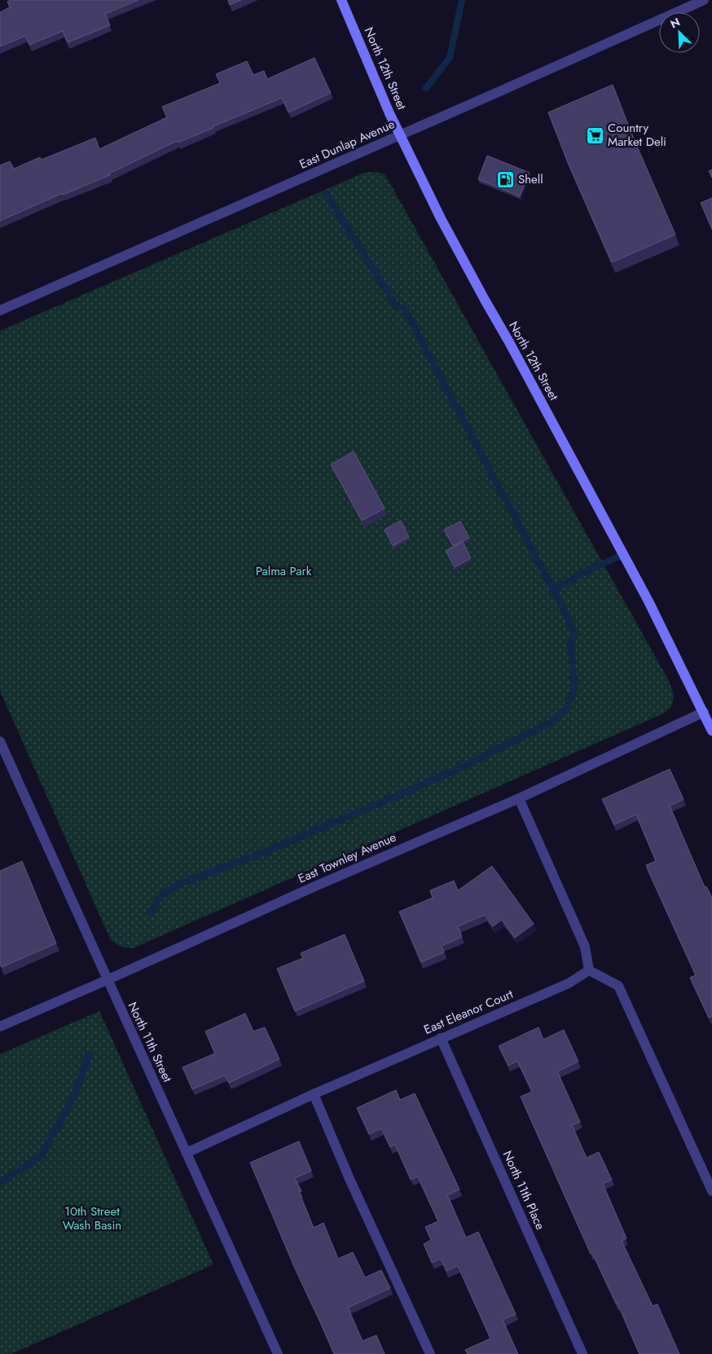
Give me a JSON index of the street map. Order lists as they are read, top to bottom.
{
  "streets": {
    "street": [
      "North 12th Street",
      "East Dunlap Avenue",
      "East Townley Avenue",
      "East Eleanor Court",
      "North 11th Street",
      "North 11th Place"
    ]
  },
  "crossings": [
    ["North 12th Street", "East Dunlap Avenue"],
    ["North 12th Street", "East Townley Avenue"],
    ["East Townley Avenue", "North 11th Street"],
    ["East Eleanor Court", "North 11th Street"],
    ["East Eleanor Court", "North 11th Place"]
  ],
  "parks": ["Palma Park", "10th Street Wash Basin"],
  "places": {
    "supermarket": ["Country Market Deli"],
    "fuel station": ["Shell"]
  },
  "north": "top left"
}
